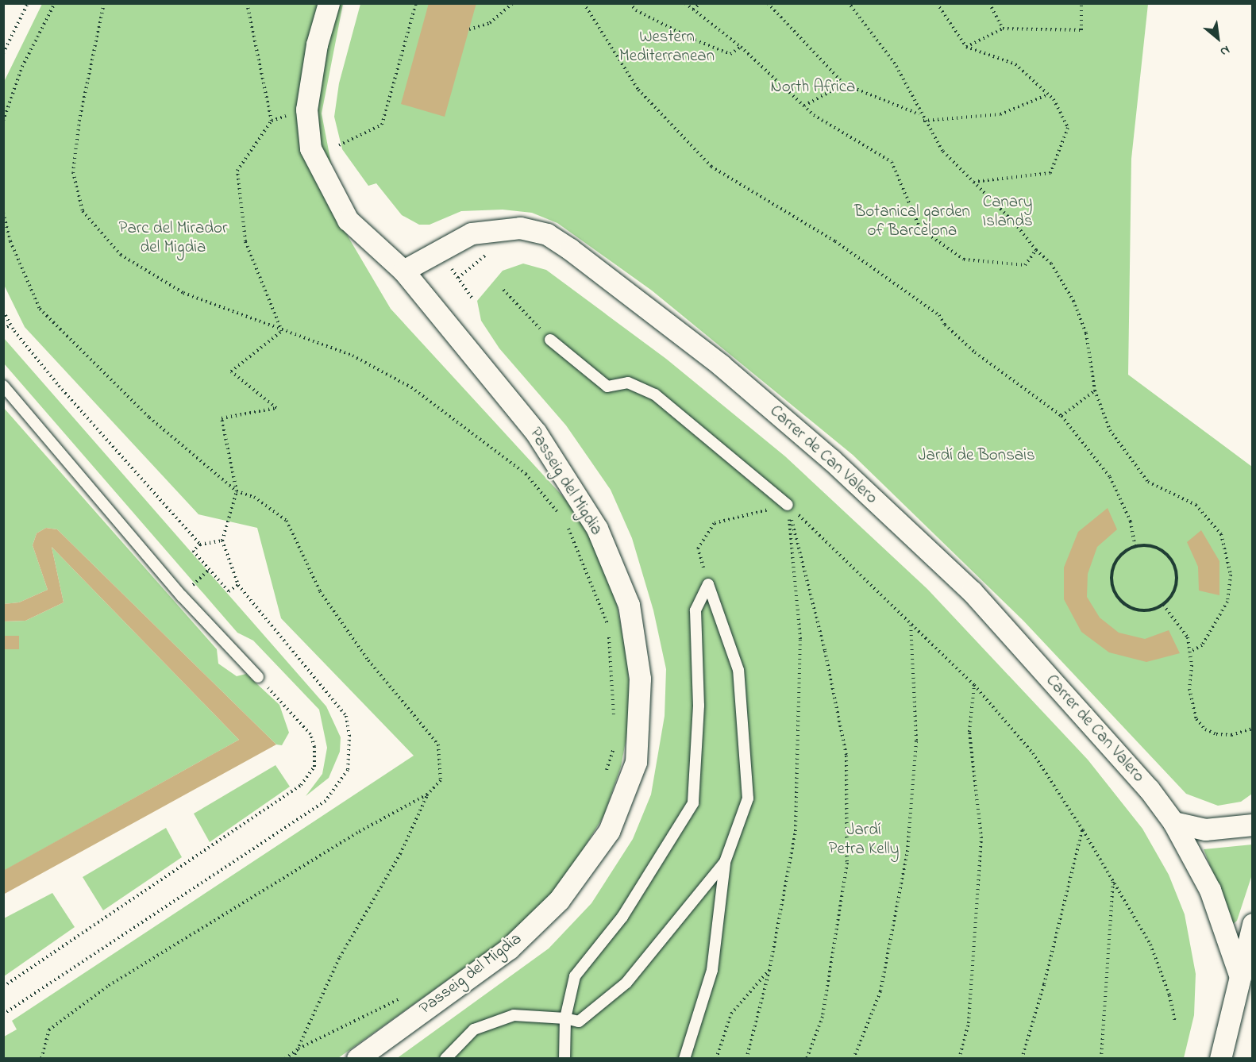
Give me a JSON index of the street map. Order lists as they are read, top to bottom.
{
  "streets": {
    "street": ["Carrer de Can Valero", "Passeig del Migdia"]
  },
  "crossings": [
    ["Carrer de Can Valero", "Passeig del Migdia"]
  ],
  "parks": [
    "Western Mediterranean",
    "North Africa",
    "Canary Islands",
    "Botanical garden of Barcelona",
    "Parc del Mirador del Migdia",
    "Jardí de Bonsais",
    "Jardí Petra Kelly"
  ],
  "north": "bottom right"
}
